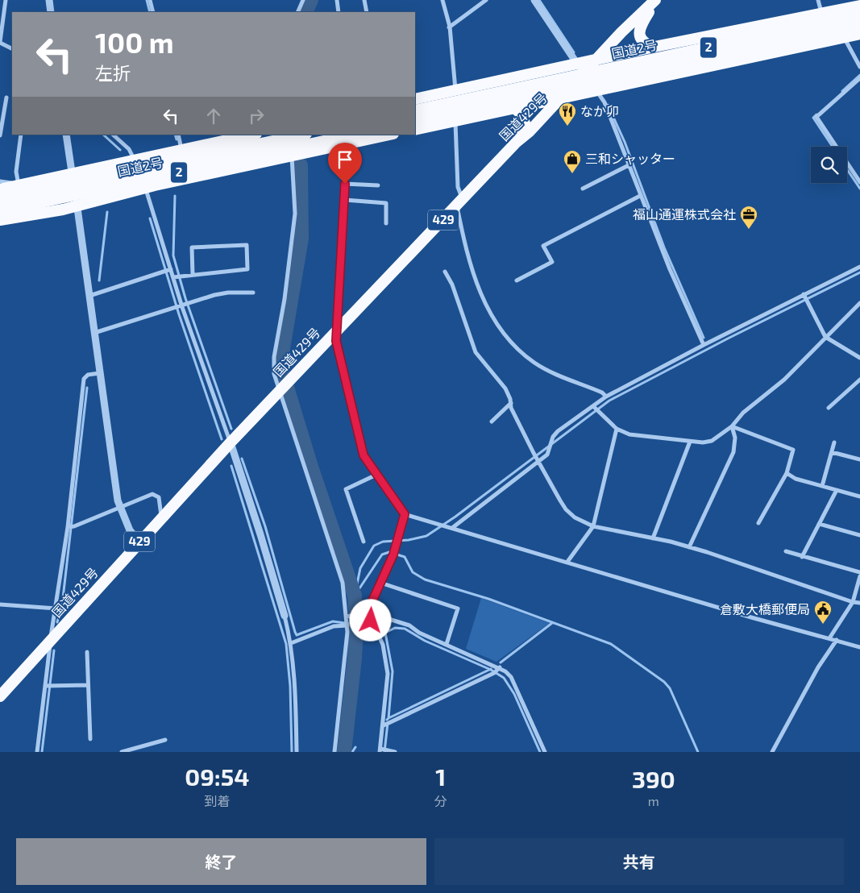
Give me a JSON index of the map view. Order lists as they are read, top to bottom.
{
  "streets": {
    "highway": [
      "2",
      "国道2号",
      "国道429号",
      "429"
    ]
  },
  "places": {
    "restaurant": ["なか卯"],
    "shop": ["三和シャッター"],
    "office": ["福山通運株式会社"],
    "public building": ["倉敷大橋郵便局"]
  },
  "page": {
    "turn": ["100 m", "左折"],
    "eta": [
      "09:54",
      "到着",
      "1",
      "分",
      "390",
      "m"
    ],
    "buttons": ["終了", "共有"]
  }
}
